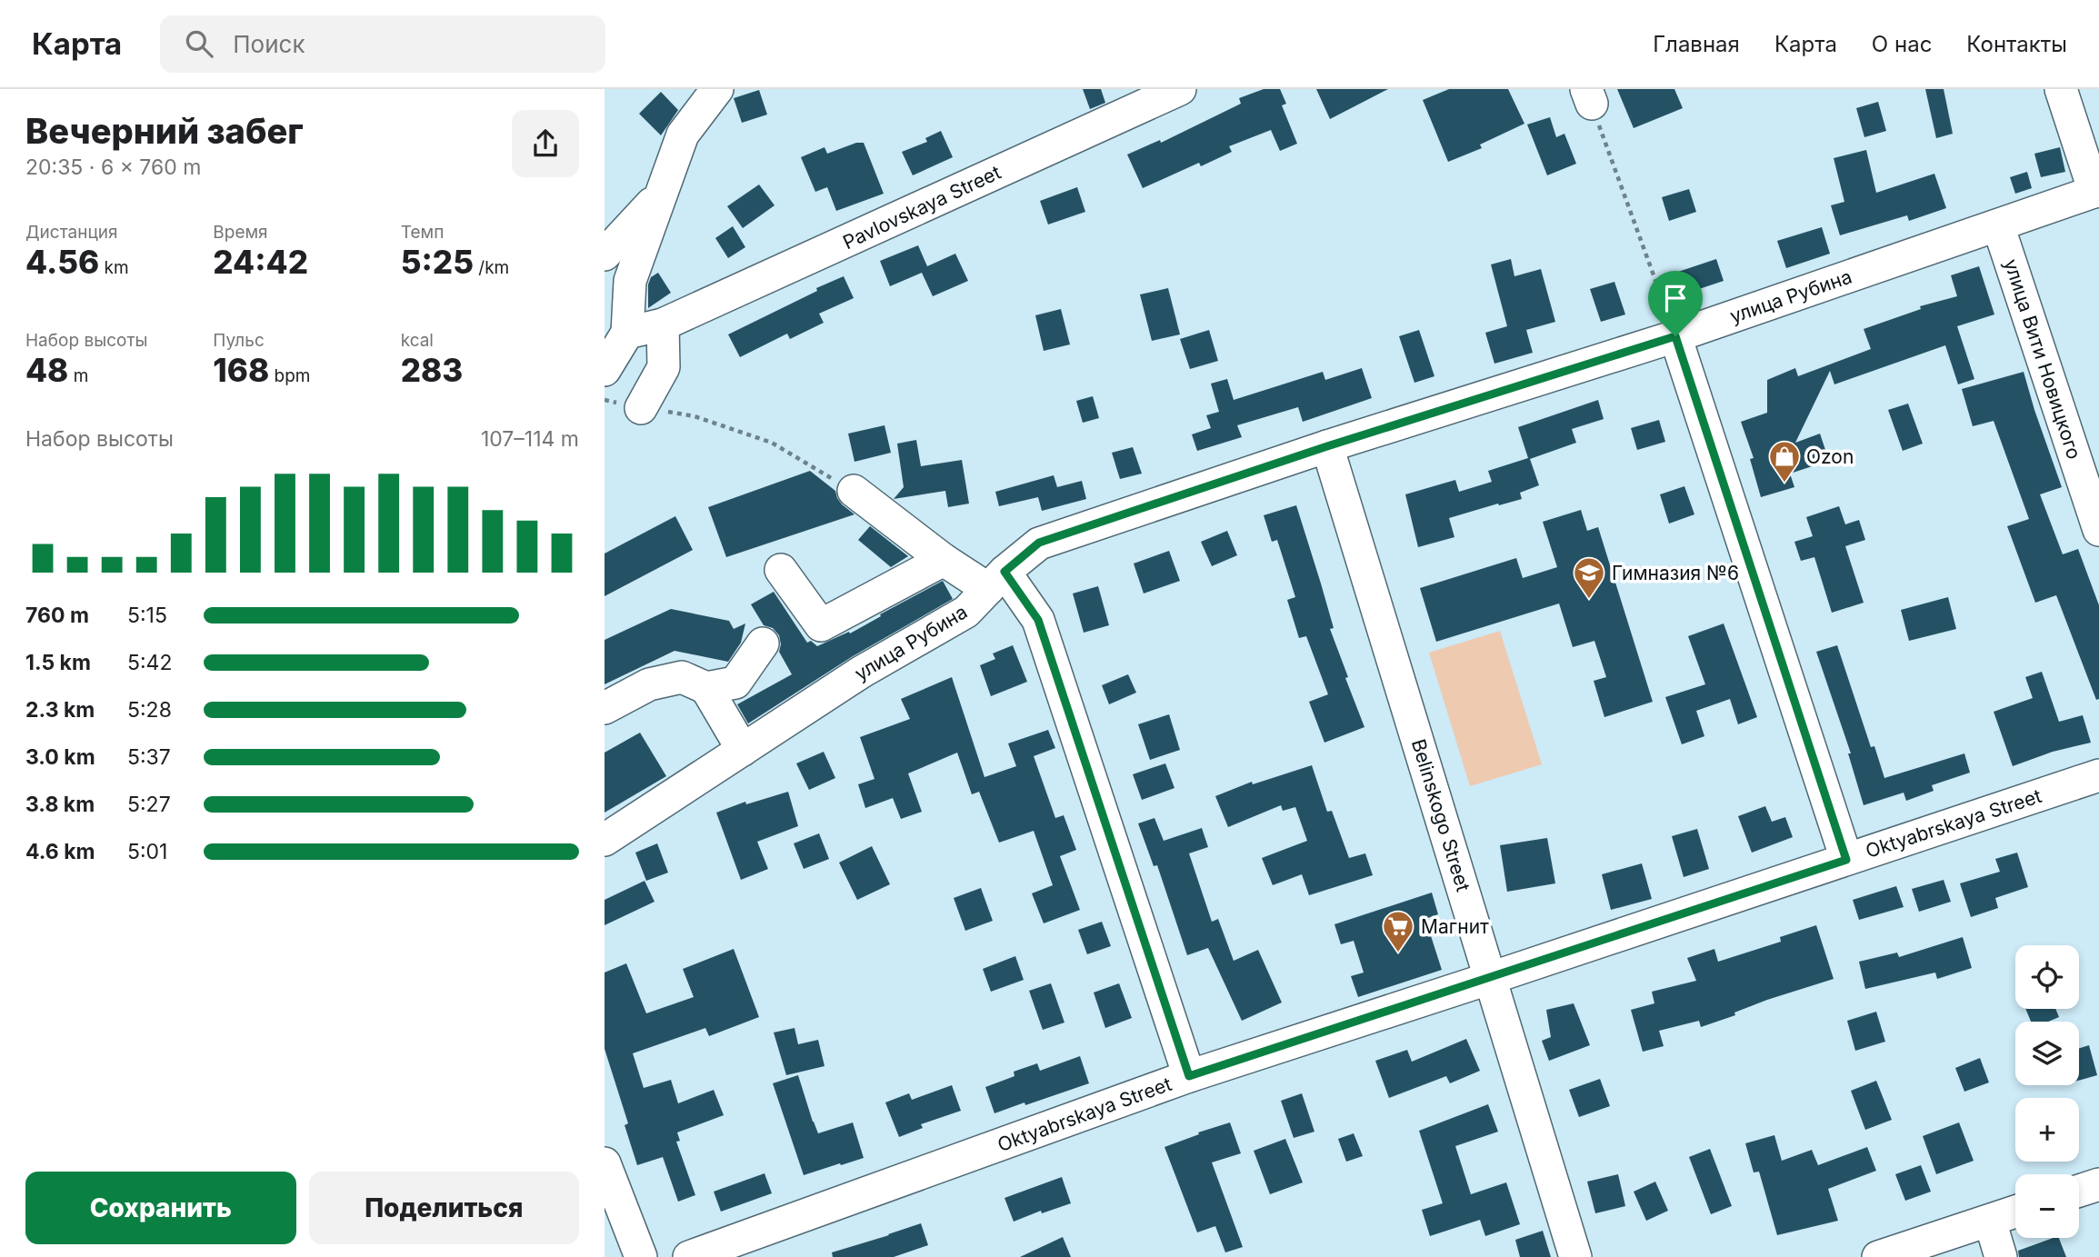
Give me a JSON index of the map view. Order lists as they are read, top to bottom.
{
  "streets": {
    "street": [
      "Pavlovskaya Street",
      "улица Рубина",
      "улица Вити Новицкого",
      "Belinskogo Street",
      "Oktyabrskaya Street"
    ]
  },
  "crossings": [
    ["улица Рубина", "улица Вити Новицкого"],
    ["улица Рубина", "Belinskogo Street"],
    ["Belinskogo Street", "Oktyabrskaya Street"]
  ],
  "places": {
    "shop": ["Ozon"],
    "school or university": ["Гимназия №6"],
    "supermarket": ["Магнит"]
  },
  "page": {
    "header": "Карта",
    "search": "Поиск",
    "nav": [
      "Главная",
      "Карта",
      "О нас",
      "Контакты"
    ],
    "heading": ["Вечерний забег", "20:35 · 6 × 760 m"],
    "stats": [
      ["Дистанция", "4.56 km"],
      ["Время", "24:42"],
      ["Темп", "5:25 /km"],
      ["Набор высоты", "48 m"],
      ["Пульс", "168 bpm"],
      ["kcal", "283"]
    ],
    "chart": ["Набор высоты", "107–114 m"],
    "list": [
      {
        "name": "760 m",
        "note": "5:15"
      },
      {
        "name": "1.5 km",
        "note": "5:42"
      },
      {
        "name": "2.3 km",
        "note": "5:28"
      },
      {
        "name": "3.0 km",
        "note": "5:37"
      },
      {
        "name": "3.8 km",
        "note": "5:27"
      },
      {
        "name": "4.6 km",
        "note": "5:01"
      }
    ],
    "map_buttons": ["+", "−"],
    "buttons": ["Сохранить", "Поделиться"]
  }
}
